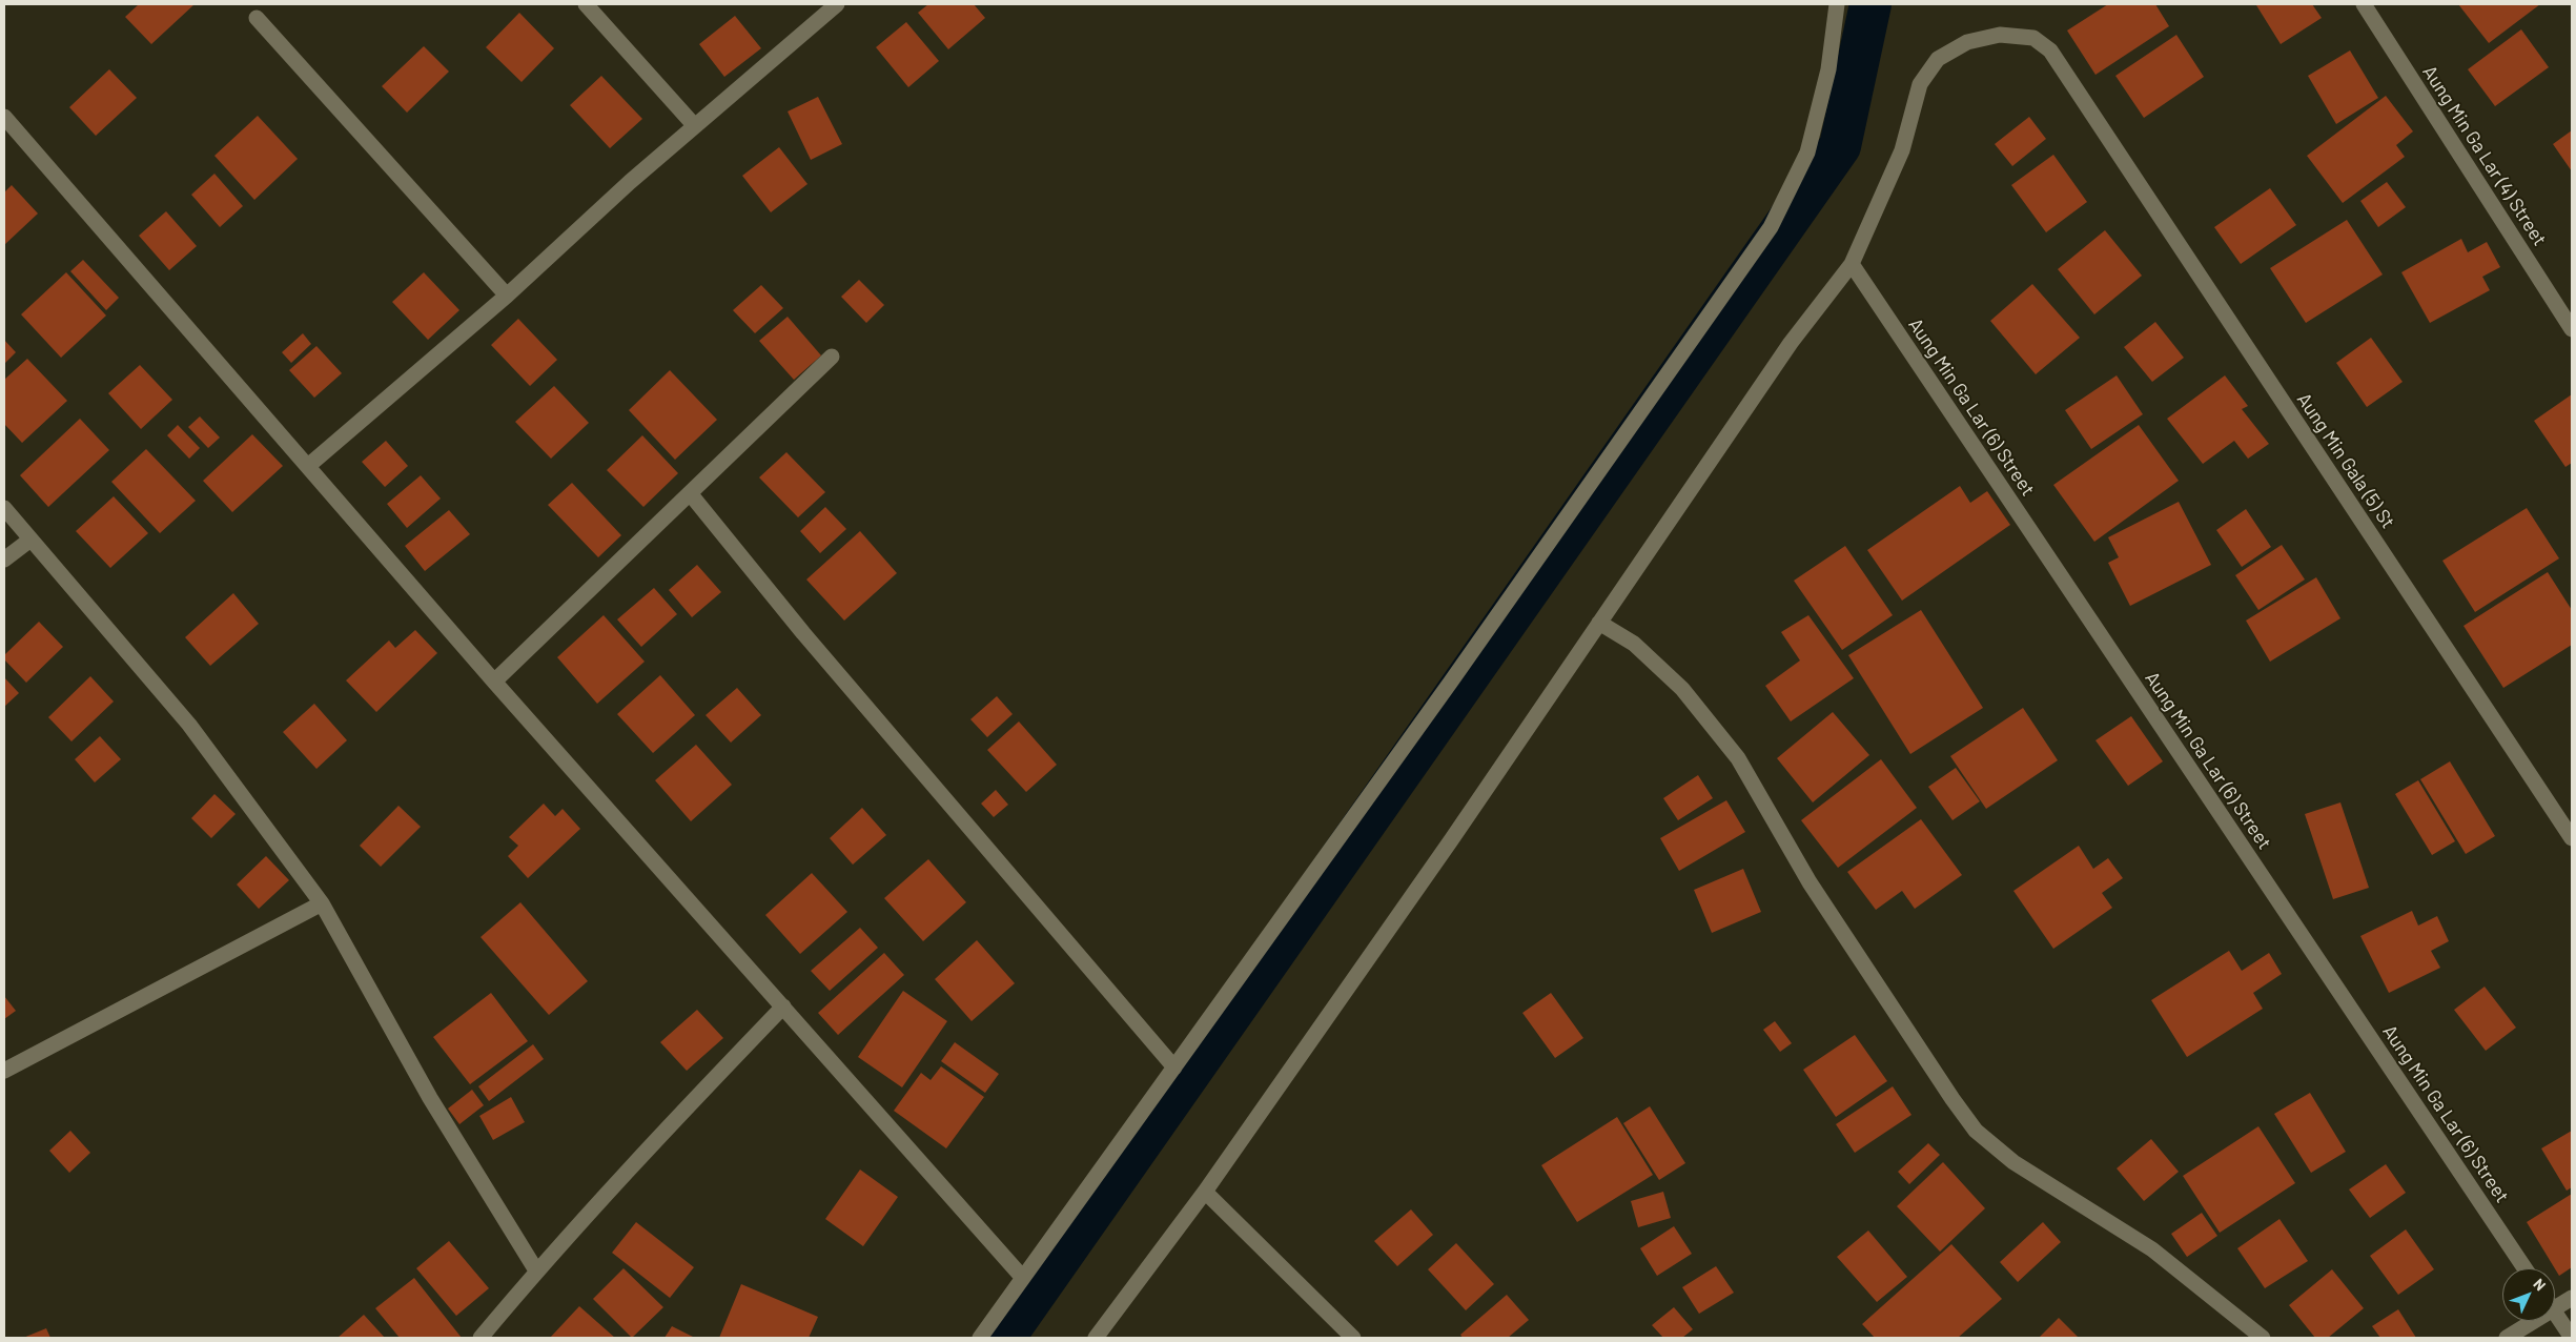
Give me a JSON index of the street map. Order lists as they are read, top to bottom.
{
  "streets": {
    "street": ["Aung Min Ga Lar (4) Street", "Aung Min Ga Lar (6) Street", "Aung Min Gala (5) St"]
  },
  "crossings": [
    ["Aung Min Ga Lar (6) Street", "Aung Min Gala (5) St"]
  ],
  "north": "top right"
}
